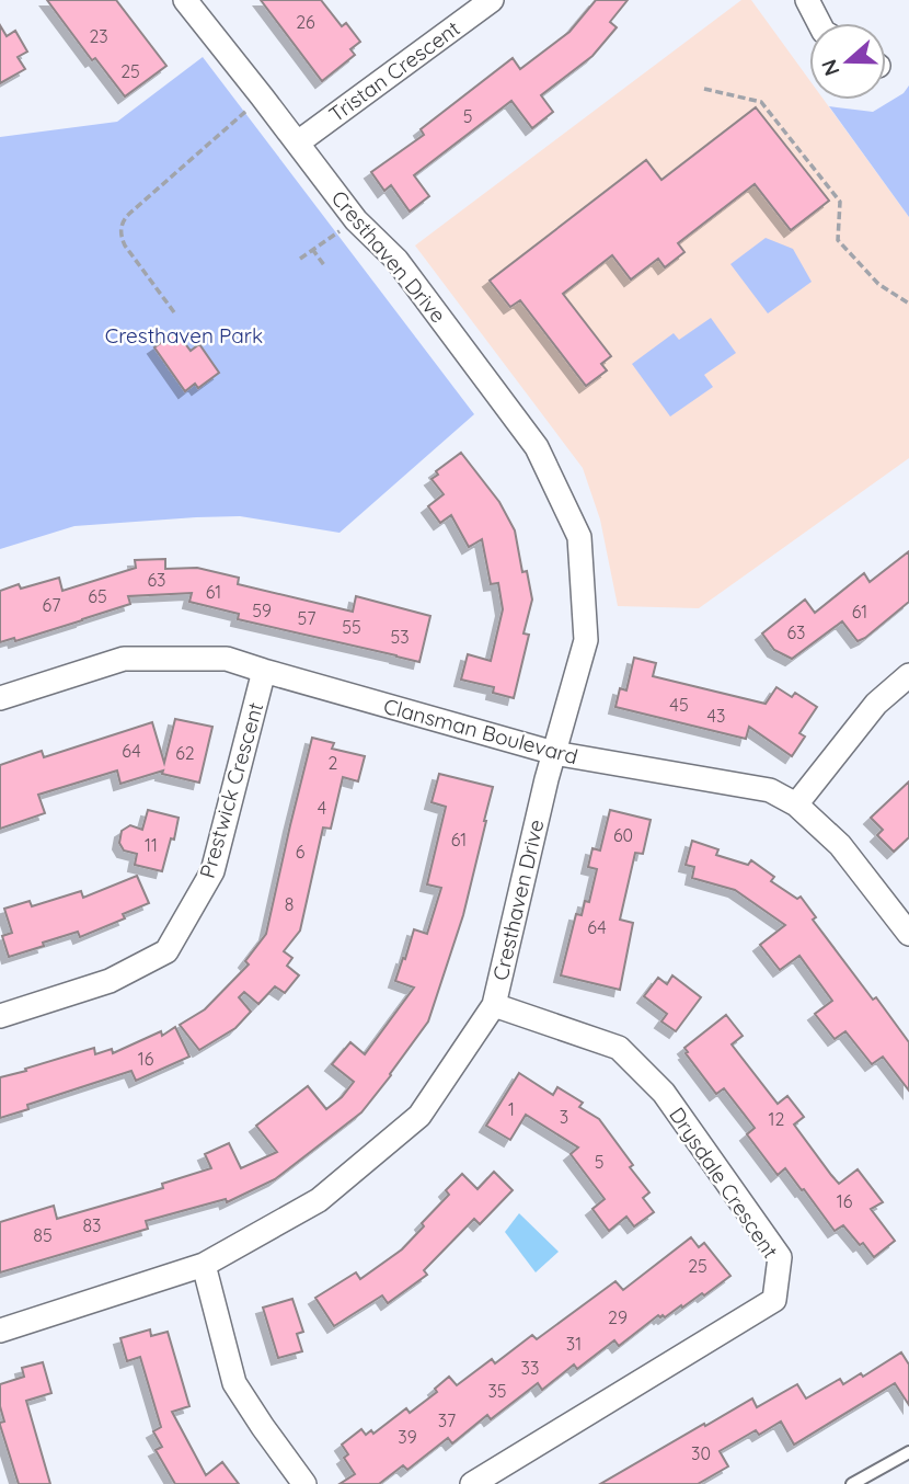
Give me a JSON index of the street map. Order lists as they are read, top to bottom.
{
  "streets": {
    "street": [
      "Tristan Crescent",
      "Cresthaven Drive",
      "Clansman Boulevard",
      "Prestwick Crescent",
      "Drysdale Crescent"
    ]
  },
  "crossings": [
    ["Tristan Crescent", "Cresthaven Drive"],
    ["Cresthaven Drive", "Clansman Boulevard"],
    ["Cresthaven Drive", "Drysdale Crescent"],
    ["Clansman Boulevard", "Prestwick Crescent"]
  ],
  "parks": ["Cresthaven Park"],
  "house_numbers": [
    "26",
    "23",
    "25",
    "5",
    "63",
    "61",
    "65",
    "67",
    "59",
    "61",
    "57",
    "55",
    "63",
    "53",
    "45",
    "43",
    "64",
    "62",
    "2",
    "4",
    "60",
    "61",
    "11",
    "6",
    "8",
    "64",
    "16",
    "1",
    "3",
    "12",
    "5",
    "16",
    "83",
    "85",
    "25",
    "29",
    "31",
    "33",
    "35",
    "37",
    "39",
    "30"
  ],
  "north": "left"
}
